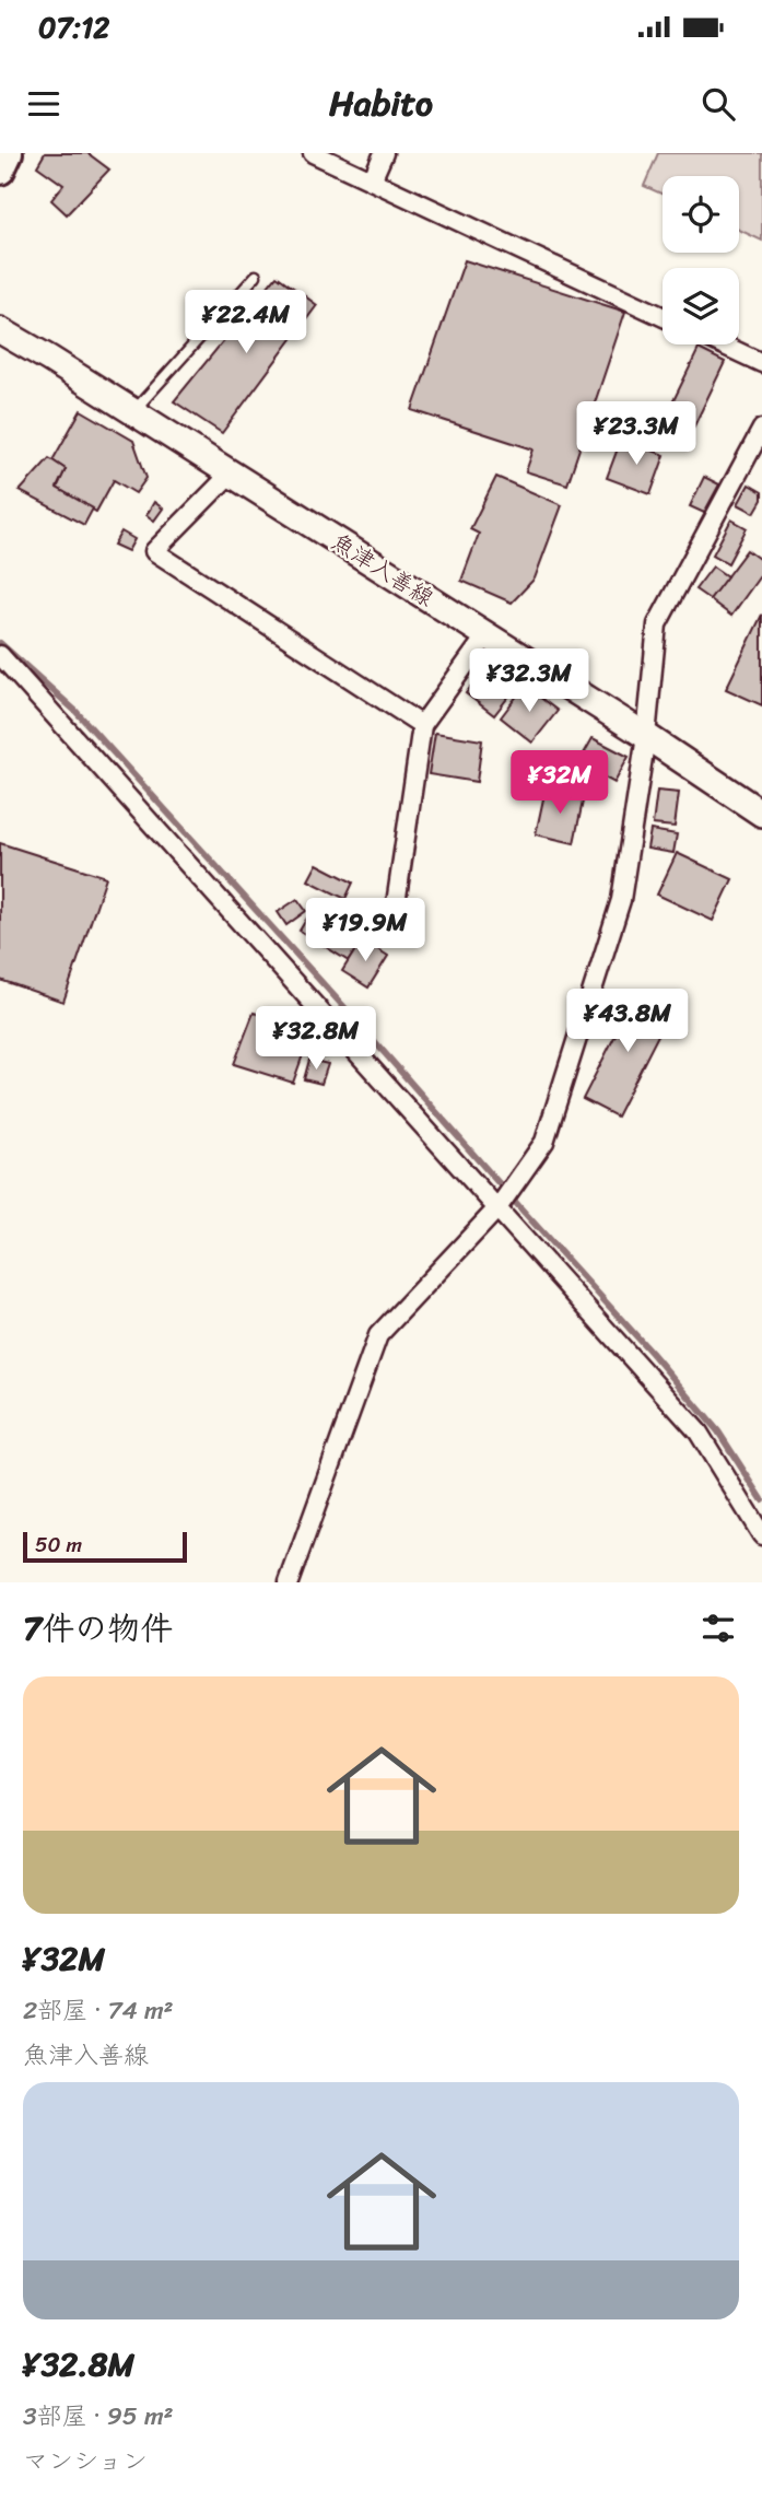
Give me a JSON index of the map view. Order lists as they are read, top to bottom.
{
  "streets": {
    "main road": ["魚津入善線"]
  },
  "scale_bar": "50 m",
  "page": {
    "status": "07:12",
    "header": "Habito",
    "price": [
      "¥22.4M",
      "¥23.3M",
      "¥32.3M",
      "¥32M",
      "¥19.9M",
      "¥43.8M",
      "¥32.8M"
    ],
    "scale": "50 m",
    "heading": "7件の物件",
    "list": [
      {
        "name": "¥32M",
        "note": "2部屋 · 74 m² · 魚津入善線"
      },
      {
        "name": "¥32.8M",
        "note": "3部屋 · 95 m² · マンション"
      }
    ]
  }
}
